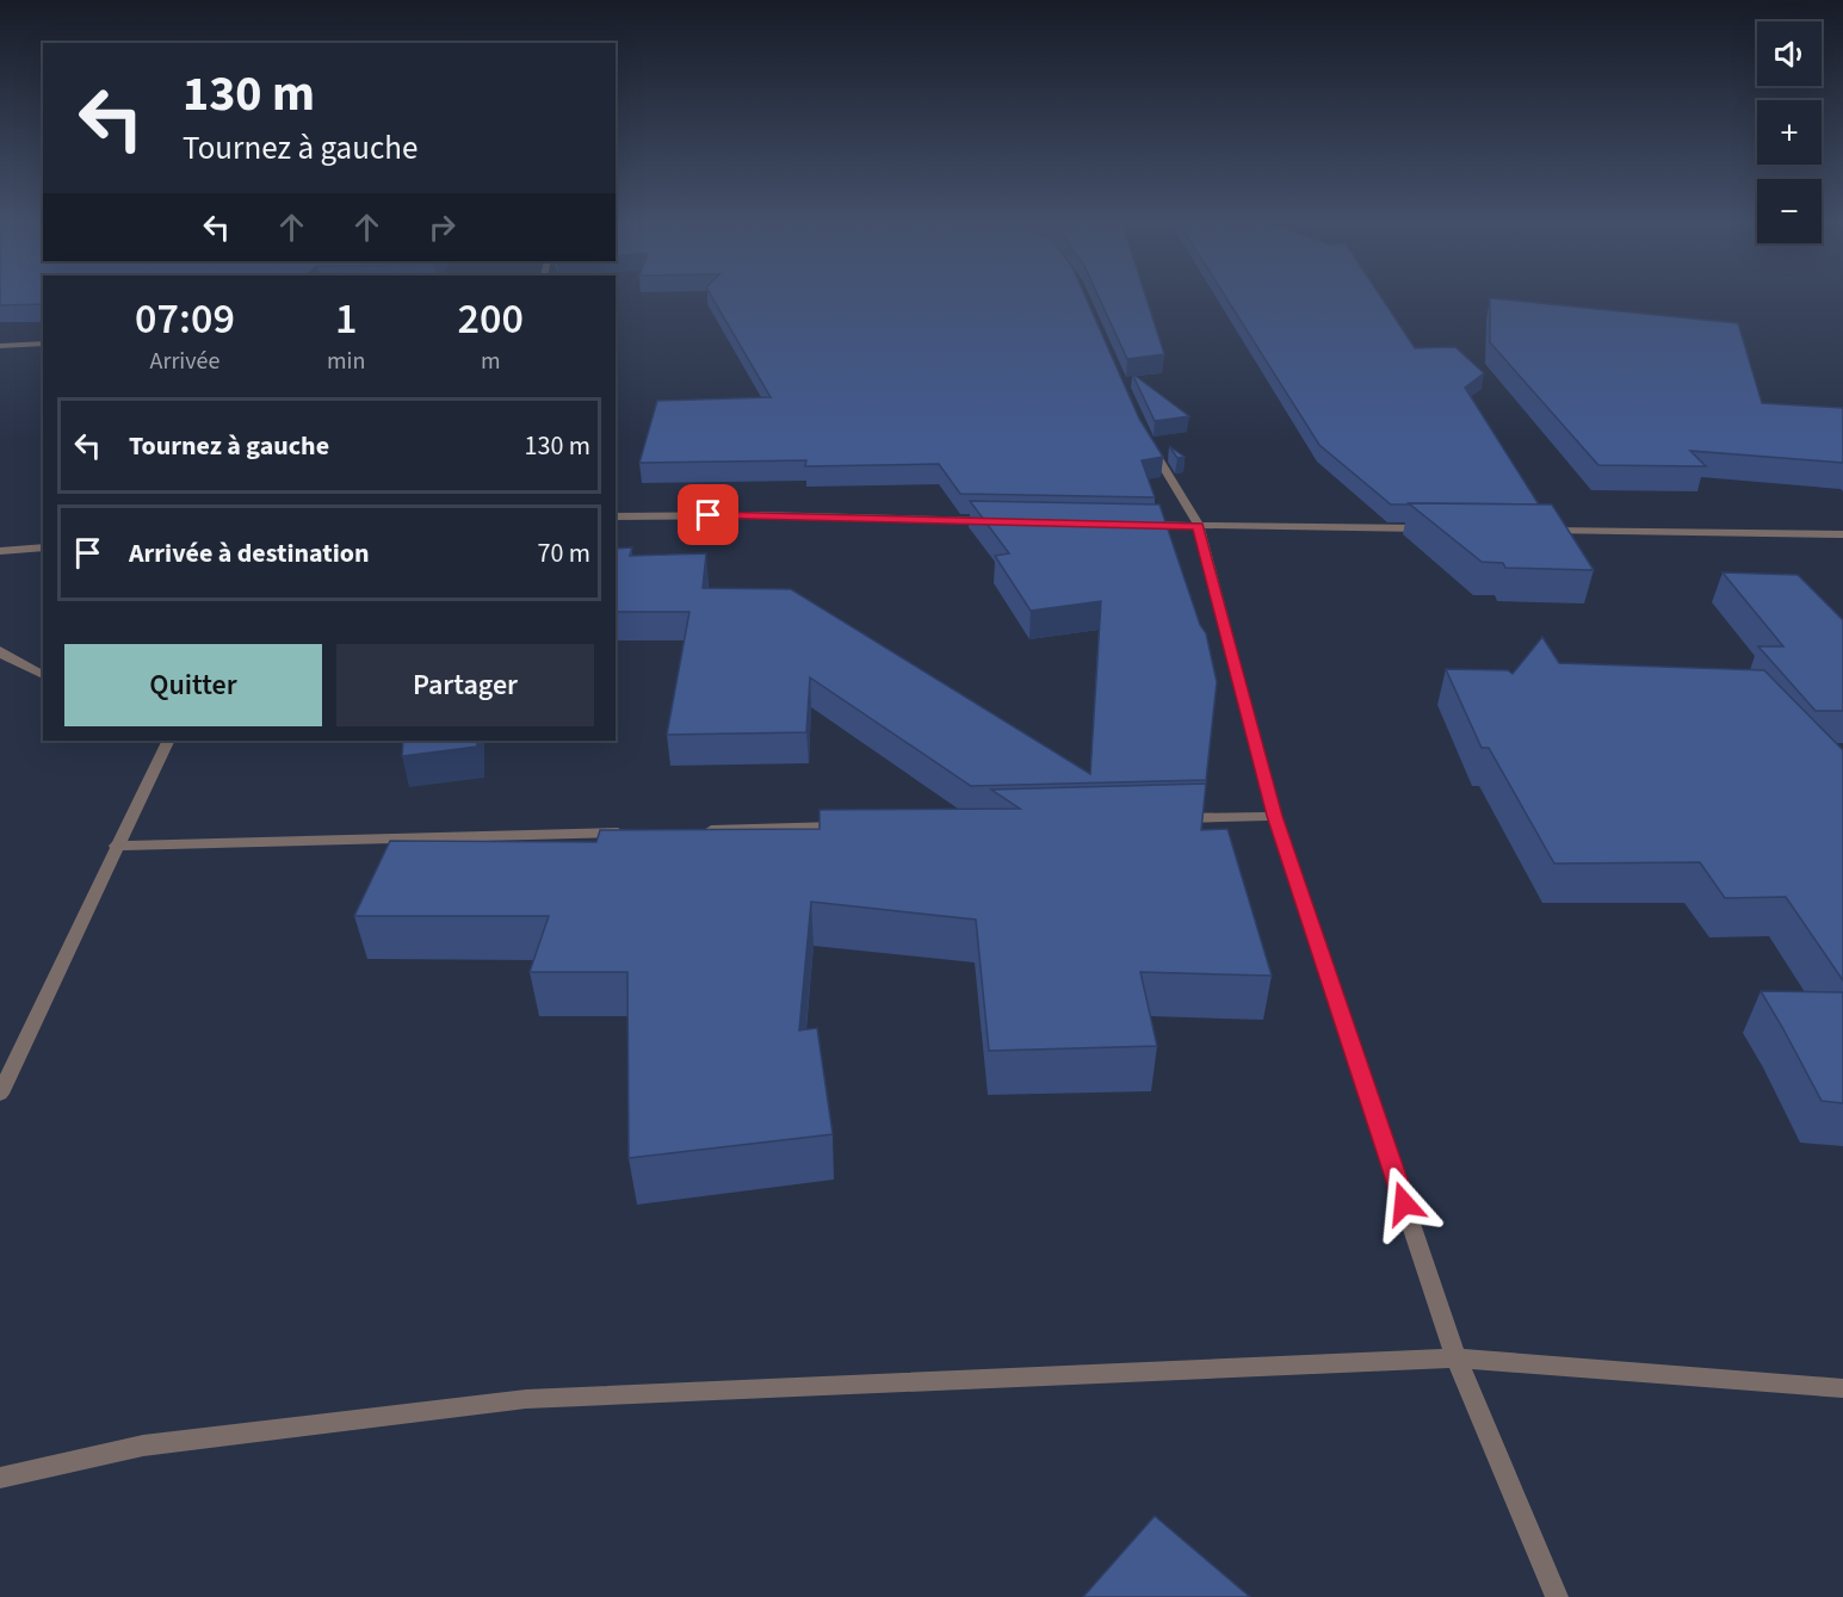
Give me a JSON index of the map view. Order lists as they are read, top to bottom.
{
  "page": {
    "map_buttons": ["+", "−"],
    "turn": ["130 m", "Tournez à gauche"],
    "eta": [
      "07:09",
      "Arrivée",
      "1",
      "min",
      "200",
      "m"
    ],
    "list": [
      {
        "name": "Tournez à gauche",
        "value": "130 m"
      },
      {
        "name": "Arrivée à destination",
        "value": "70 m"
      }
    ],
    "buttons": ["Quitter", "Partager"]
  }
}
